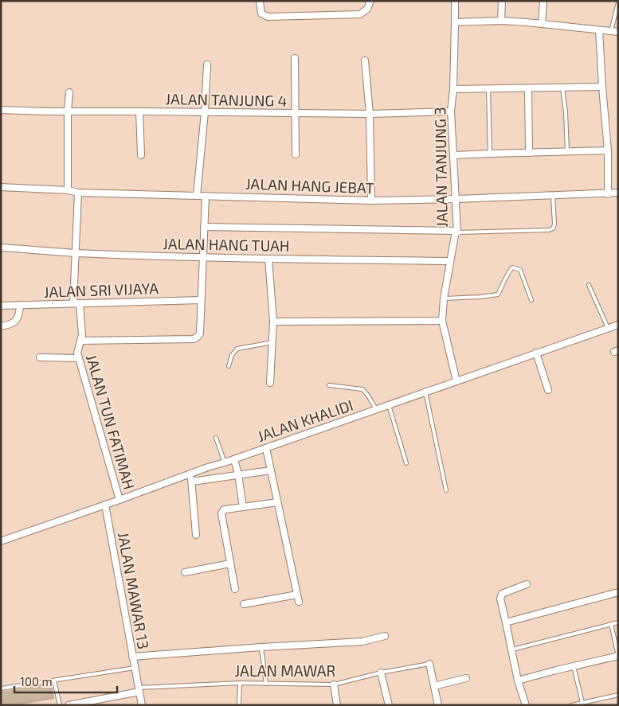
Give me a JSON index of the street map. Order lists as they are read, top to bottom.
{
  "streets": {
    "street": [
      "JALAN TANJUNG 4",
      "JALAN TANJUNG 3",
      "JALAN HANG JEBAT",
      "JALAN HANG TUAH",
      "JALAN SRI VIJAYA",
      "JALAN KHALIDI",
      "JALAN TUN FATIMAH",
      "JALAN MAWAR 13"
    ],
    "lane": ["JALAN MAWAR"]
  },
  "crossings": [
    ["JALAN TANJUNG 4", "JALAN TANJUNG 3"],
    ["JALAN TANJUNG 3", "JALAN HANG JEBAT"],
    ["JALAN TANJUNG 3", "JALAN HANG TUAH"],
    ["JALAN TANJUNG 3", "JALAN KHALIDI"],
    ["JALAN HANG JEBAT", "JALAN TUN FATIMAH"],
    ["JALAN HANG TUAH", "JALAN TUN FATIMAH"],
    ["JALAN SRI VIJAYA", "JALAN TUN FATIMAH"],
    ["JALAN KHALIDI", "JALAN TUN FATIMAH"],
    ["JALAN KHALIDI", "JALAN MAWAR 13"],
    ["JALAN MAWAR 13", "JALAN MAWAR"]
  ],
  "scale_bar": "100 m"
}
